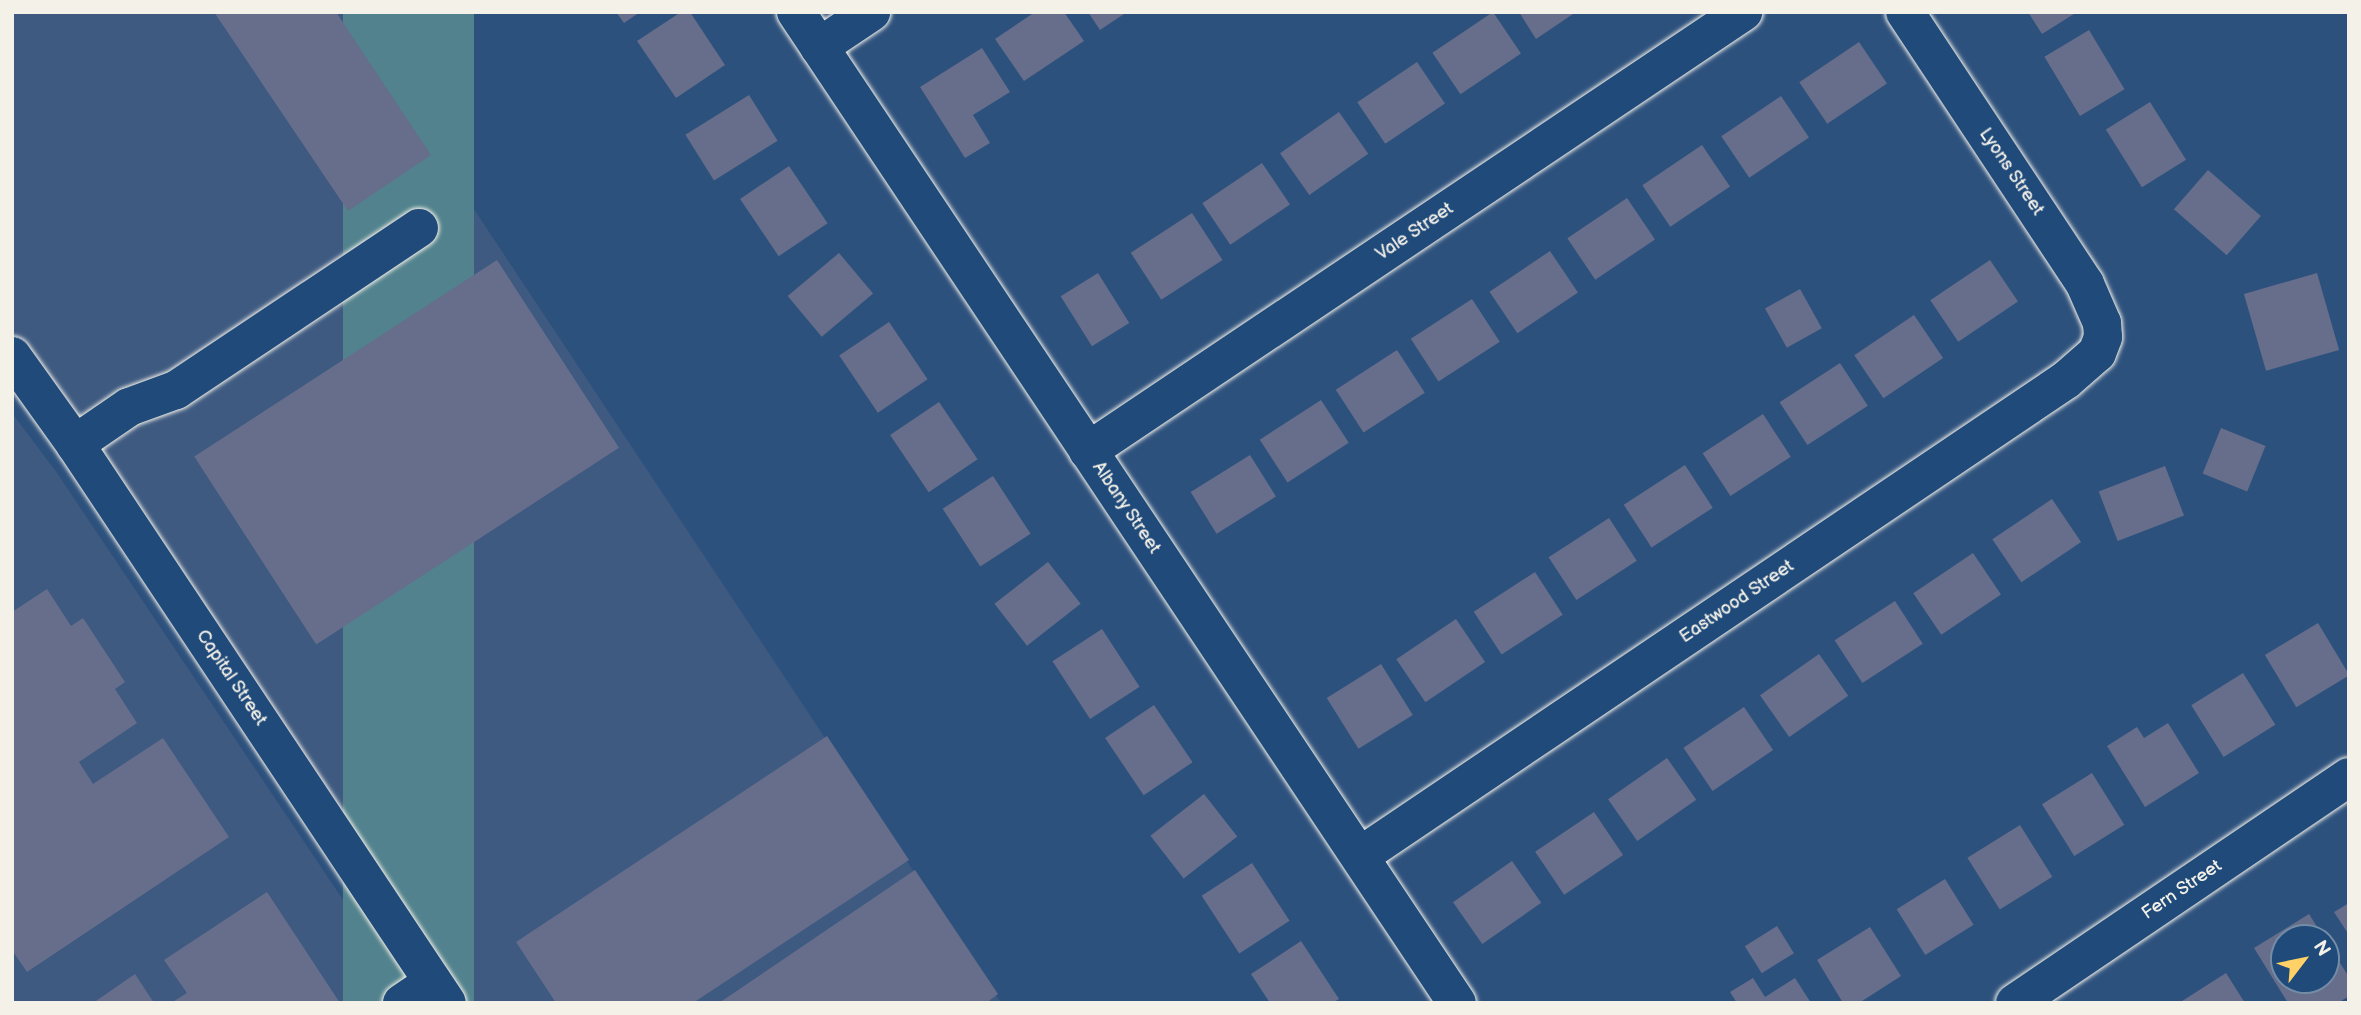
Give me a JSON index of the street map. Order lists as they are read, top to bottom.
{
  "streets": {
    "street": [
      "Lyons Street",
      "Vale Street",
      "Albany Street",
      "Eastwood Street",
      "Capital Street",
      "Fern Street"
    ]
  },
  "crossings": [
    ["Lyons Street", "Eastwood Street"],
    ["Vale Street", "Albany Street"],
    ["Albany Street", "Eastwood Street"]
  ],
  "north": "top right"
}
